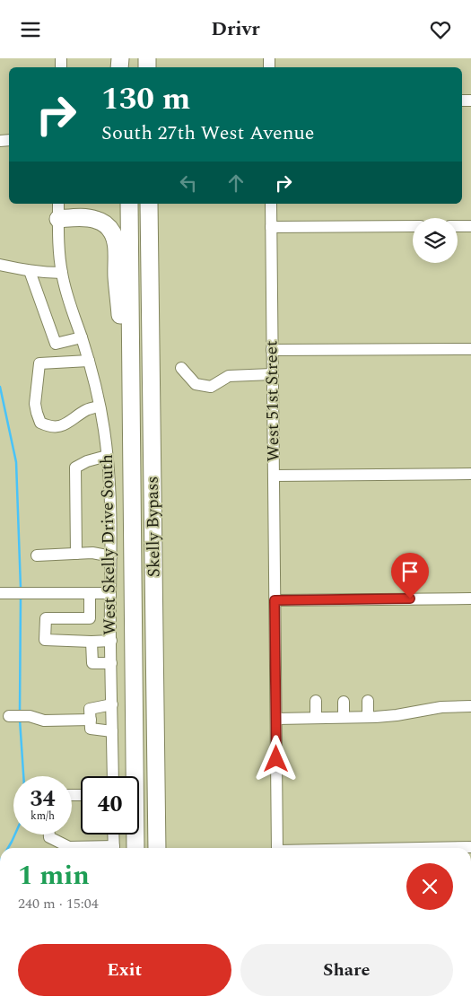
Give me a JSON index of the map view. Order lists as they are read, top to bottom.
{
  "streets": {
    "highway": ["Skelly Bypass"],
    "street": ["West 51st Street", "West Skelly Drive South"]
  },
  "page": {
    "header": "Drivr",
    "turn": ["130 m", "South 27th West Avenue"],
    "speed": "34 km/h",
    "limit": "40",
    "heading": ["1 min", "240 m · 15:04"],
    "buttons": ["Exit", "Share"]
  }
}
